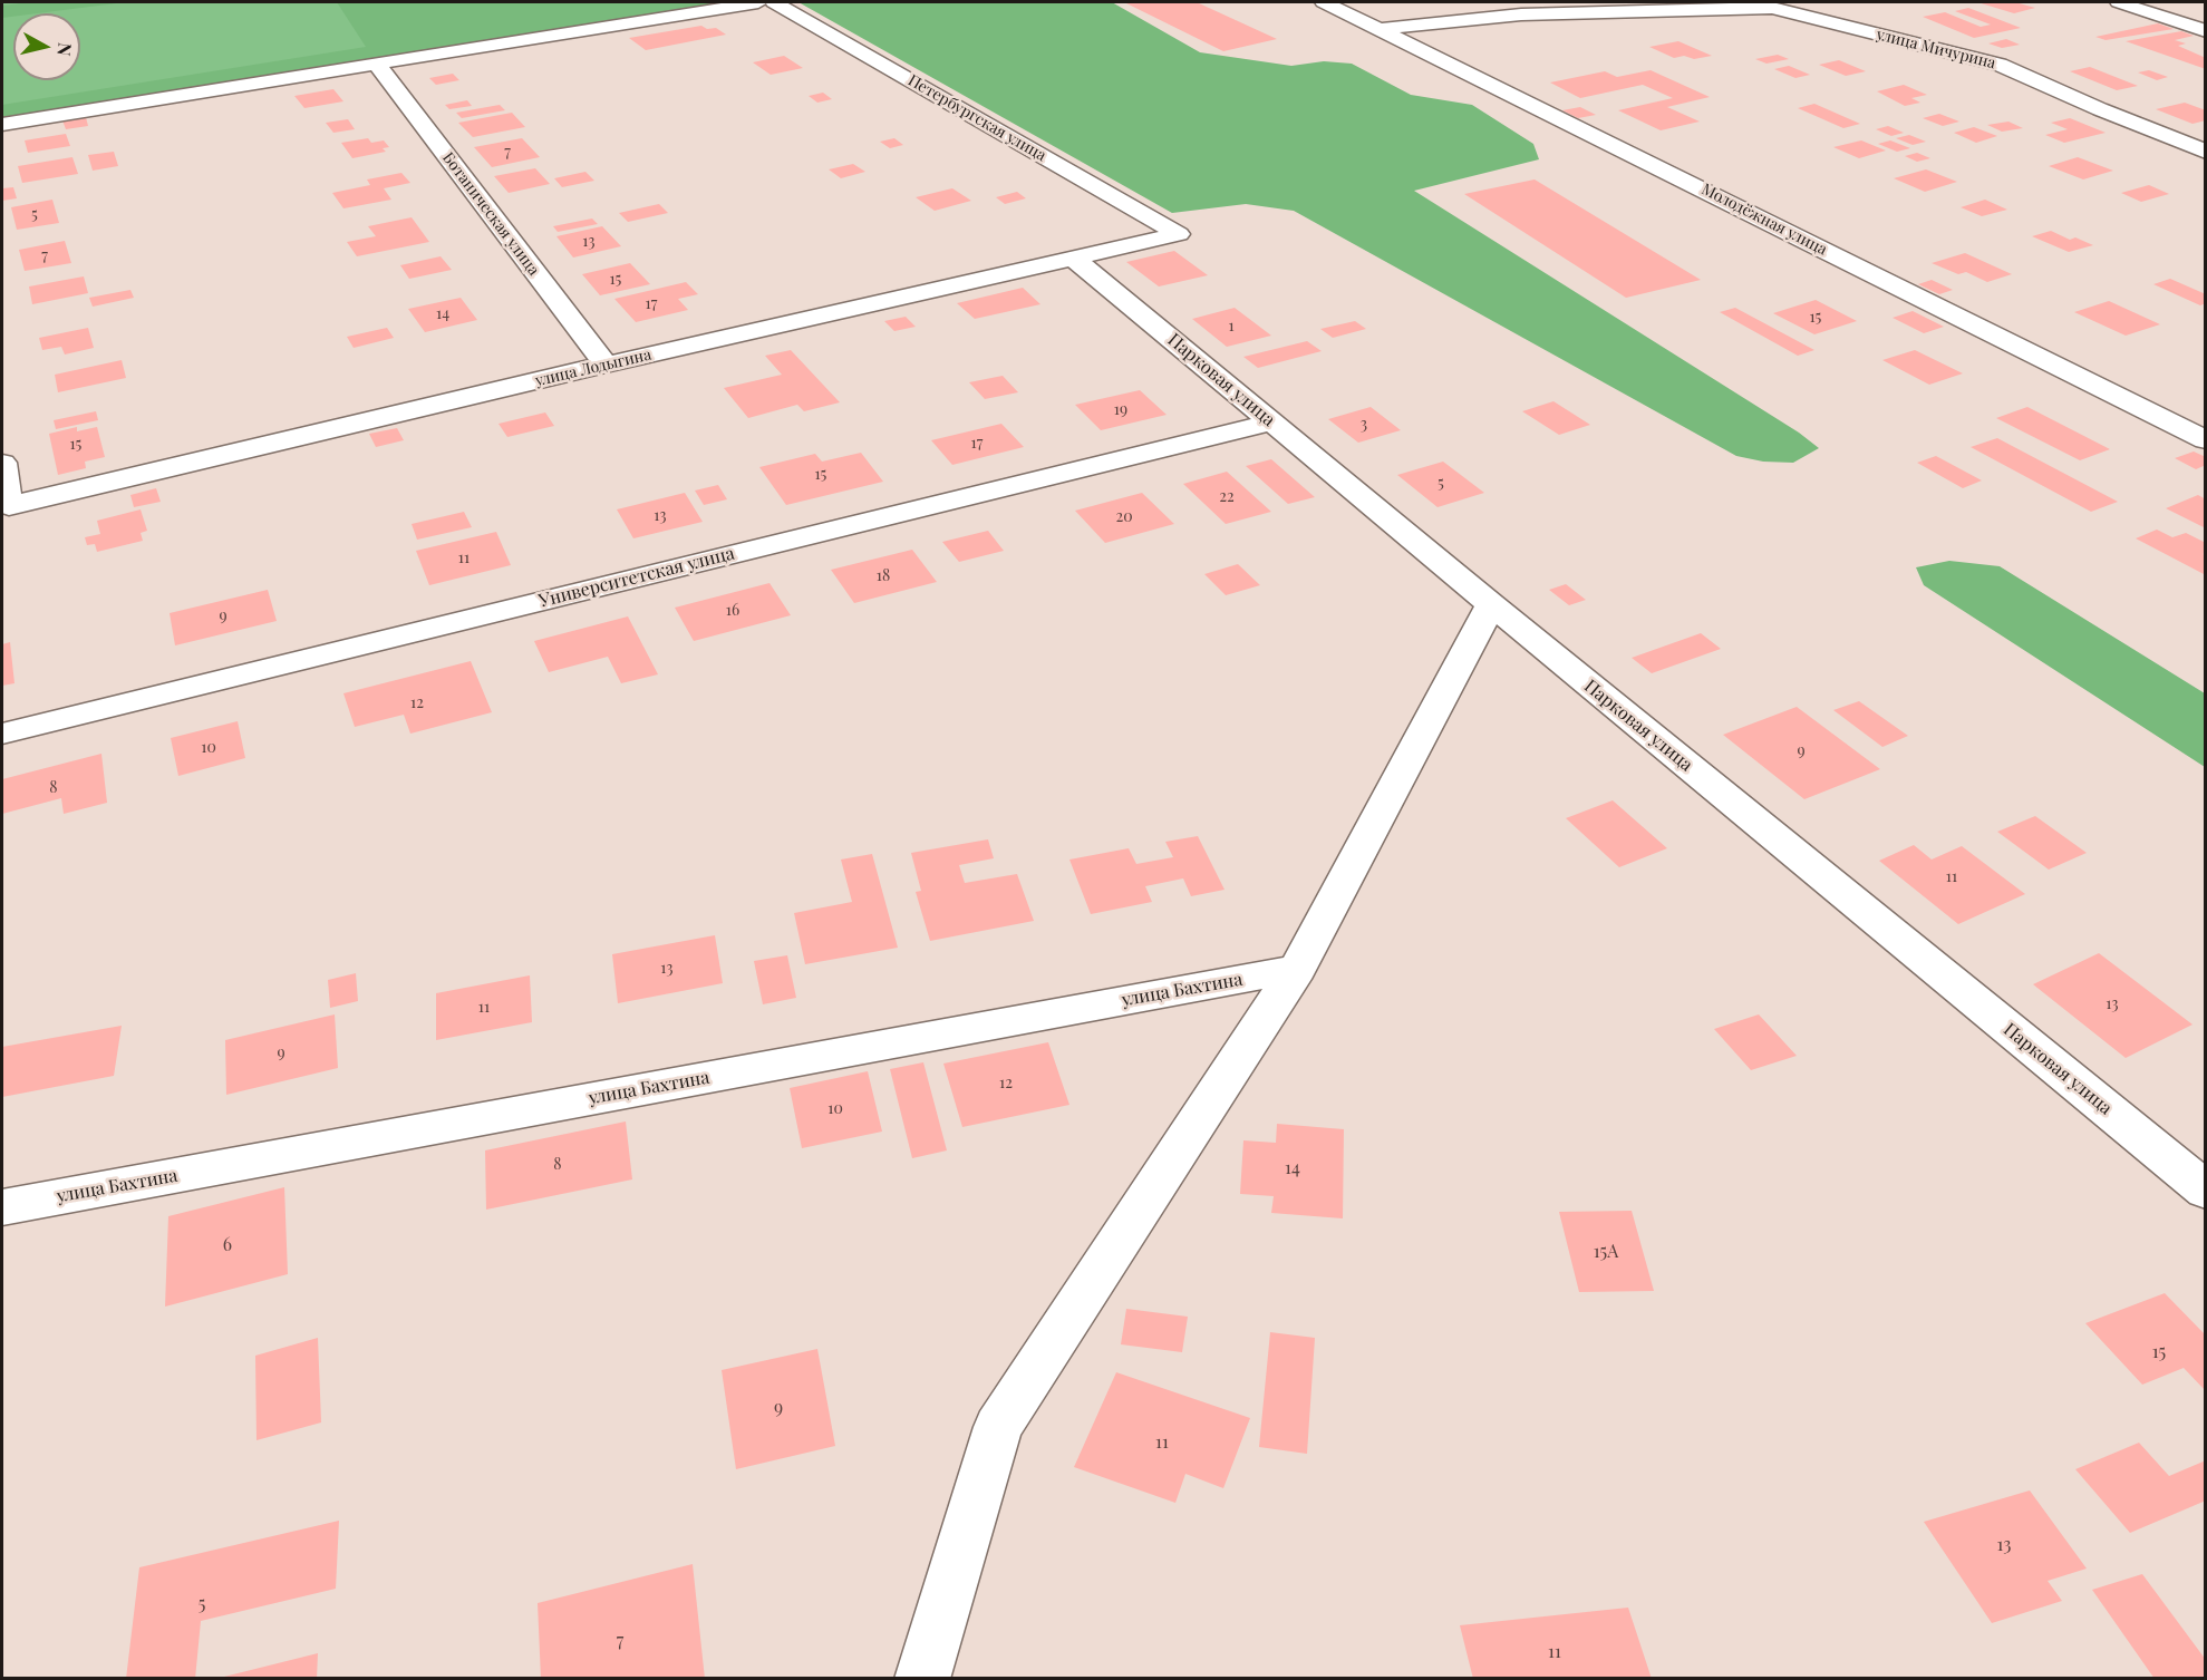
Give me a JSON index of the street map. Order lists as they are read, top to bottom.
{
  "streets": {
    "street": [
      "улица Мичурина",
      "Петербургская улица",
      "Ботаническая улица",
      "Молодёжная улица",
      "улица Лодыгина",
      "Парковая улица",
      "Университетская улица",
      "улица Бахтина"
    ]
  },
  "crossings": [
    ["улица Мичурина", "Молодёжная улица"],
    ["Петербургская улица", "улица Лодыгина"],
    ["Ботаническая улица", "улица Лодыгина"],
    ["улица Лодыгина", "Парковая улица"],
    ["Парковая улица", "Университетская улица"]
  ],
  "house_numbers": [
    "7",
    "5",
    "13",
    "7",
    "15",
    "17",
    "14",
    "15",
    "1",
    "19",
    "3",
    "17",
    "15",
    "15",
    "5",
    "22",
    "13",
    "20",
    "11",
    "18",
    "16",
    "9",
    "12",
    "10",
    "9",
    "8",
    "11",
    "13",
    "13",
    "11",
    "9",
    "12",
    "10",
    "8",
    "14",
    "6",
    "15А",
    "15",
    "9",
    "11",
    "13",
    "5",
    "7",
    "11"
  ],
  "north": "right"
}
